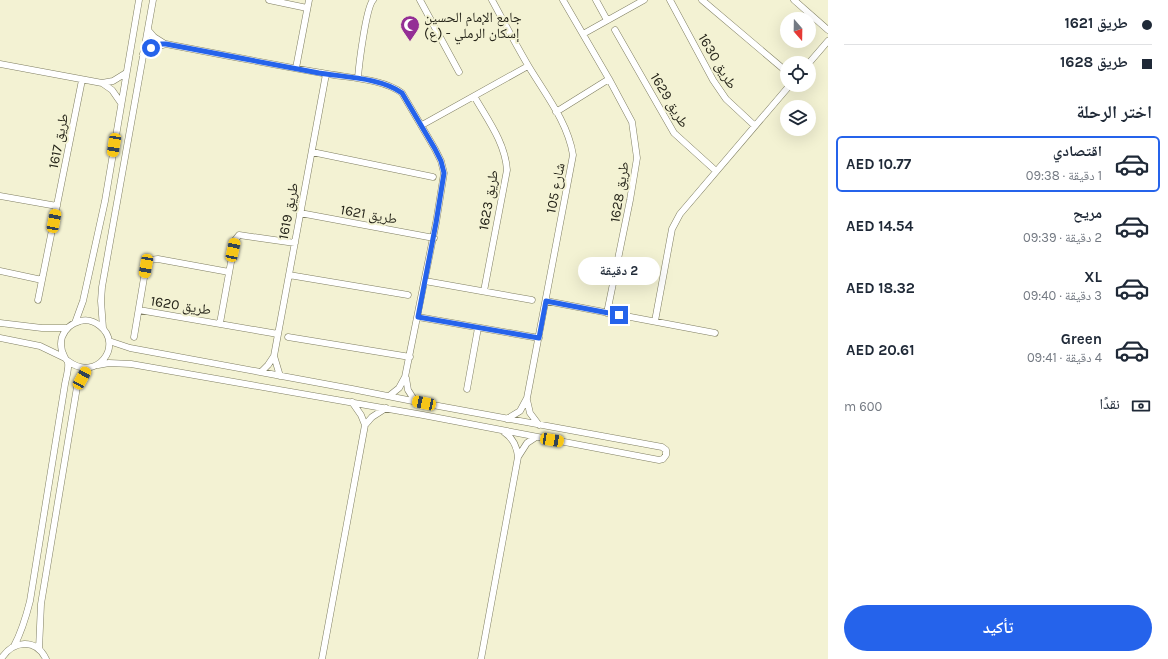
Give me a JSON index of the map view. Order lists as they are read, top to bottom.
{
  "streets": {
    "street": [
      "طريق 1630",
      "طريق 1629",
      "طريق 1617",
      "شارع 105",
      "طريق 1628",
      "طريق 1623",
      "طريق 1619",
      "طريق 1621",
      "طريق 1620"
    ]
  },
  "crossings": [
    ["طريق 1619", "طريق 1621"],
    ["طريق 1619", "طريق 1620"]
  ],
  "places": {
    "mosque": ["جامع الإمام الحسين (ع) - إسكان الرملي"]
  },
  "north": "bottom",
  "page": {
    "banner": ["طريق 1621", "طريق 1628"],
    "heading": "اختر الرحلة",
    "list": [
      {
        "name": "اقتصادي",
        "note": "1 دقيقة · 09:38",
        "value": "AED 10.77"
      },
      {
        "name": "مريح",
        "note": "2 دقيقة · 09:39",
        "value": "AED 14.54"
      },
      {
        "name": "XL",
        "note": "3 دقيقة · 09:40",
        "value": "AED 18.32"
      },
      {
        "name": "Green",
        "note": "4 دقيقة · 09:41",
        "value": "AED 20.61"
      }
    ],
    "bubble": "2 دقيقة",
    "pay": ["نقدًا", "600 m"],
    "buttons": "تأكيد"
  }
}
